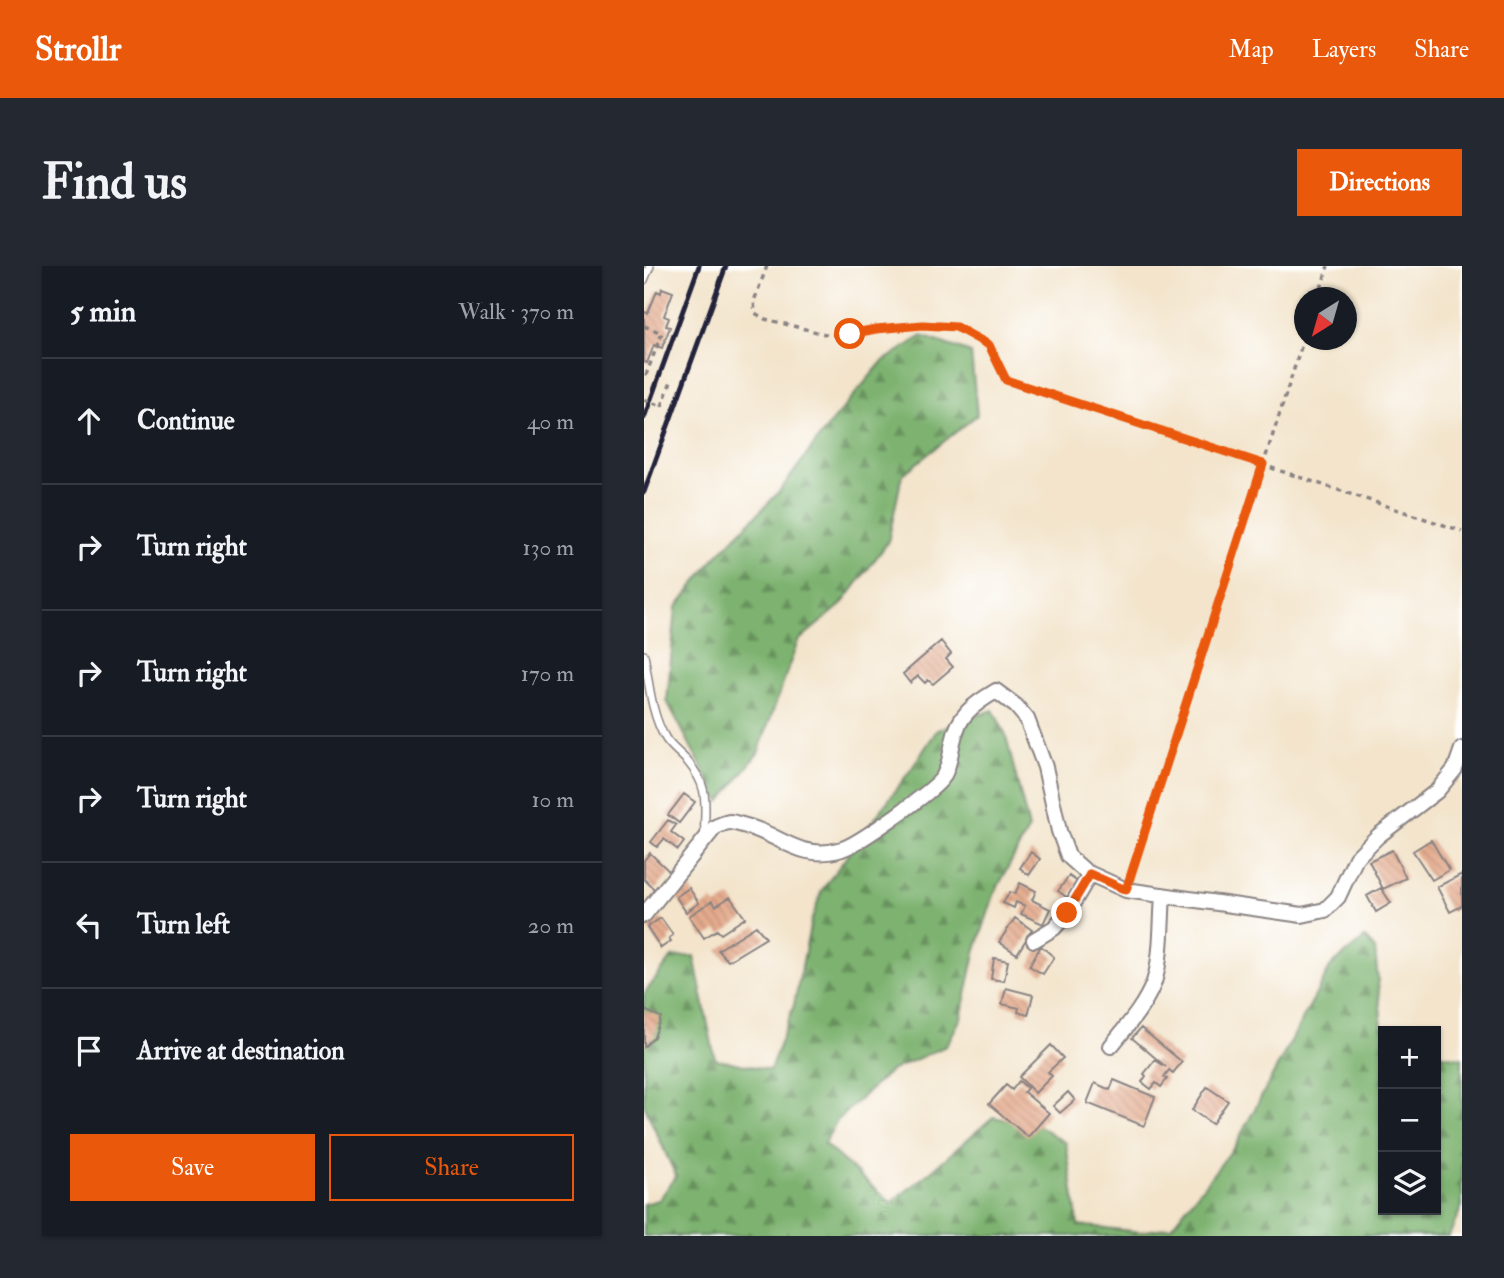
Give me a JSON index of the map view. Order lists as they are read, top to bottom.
{
  "north": "bottom left",
  "page": {
    "header": "Strollr",
    "nav": ["Map", "Layers", "Share"],
    "buttons": [
      "Directions",
      ["Save", "Share"]
    ],
    "title": "Find us",
    "heading": ["5 min", "Walk · 370 m"],
    "list": [
      ["Continue", "40 m"],
      ["Turn right", "130 m"],
      ["Turn right", "170 m"],
      ["Turn right", "10 m"],
      ["Turn left", "20 m"],
      "Arrive at destination"
    ],
    "map_buttons": ["+", "−"]
  }
}
